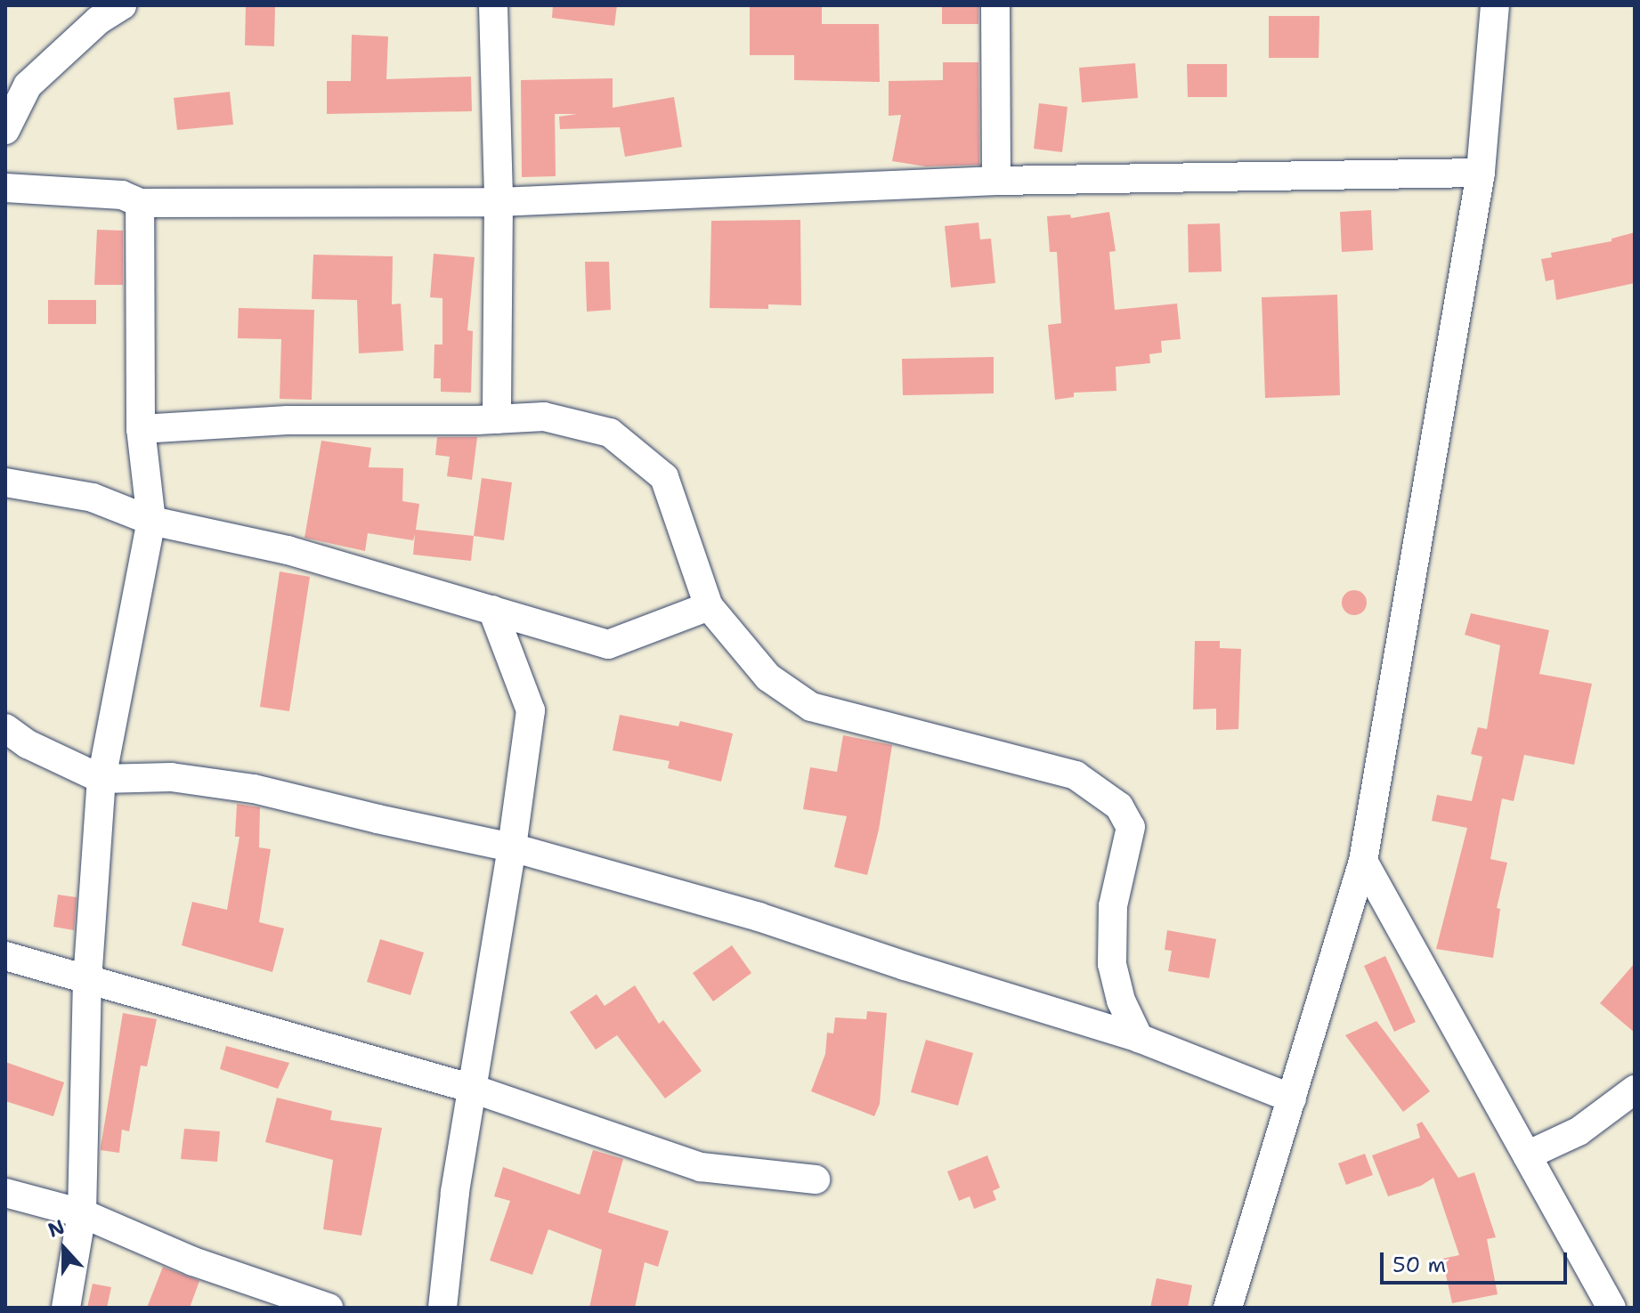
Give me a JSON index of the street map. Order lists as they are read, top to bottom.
{
  "scale_bar": "50 m",
  "north": "top"
}
